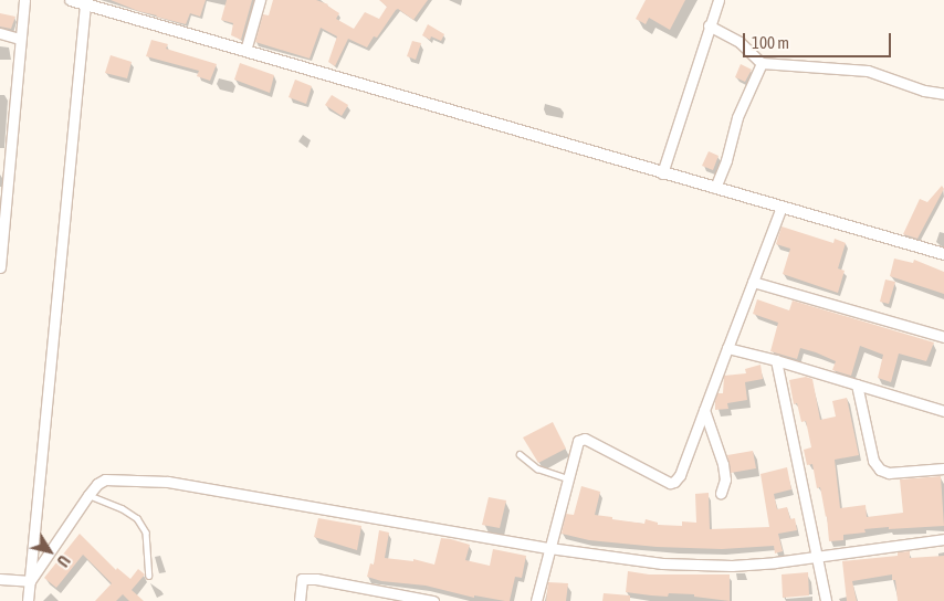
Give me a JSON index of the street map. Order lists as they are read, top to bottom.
{
  "scale_bar": "100 m",
  "north": "bottom right"
}
